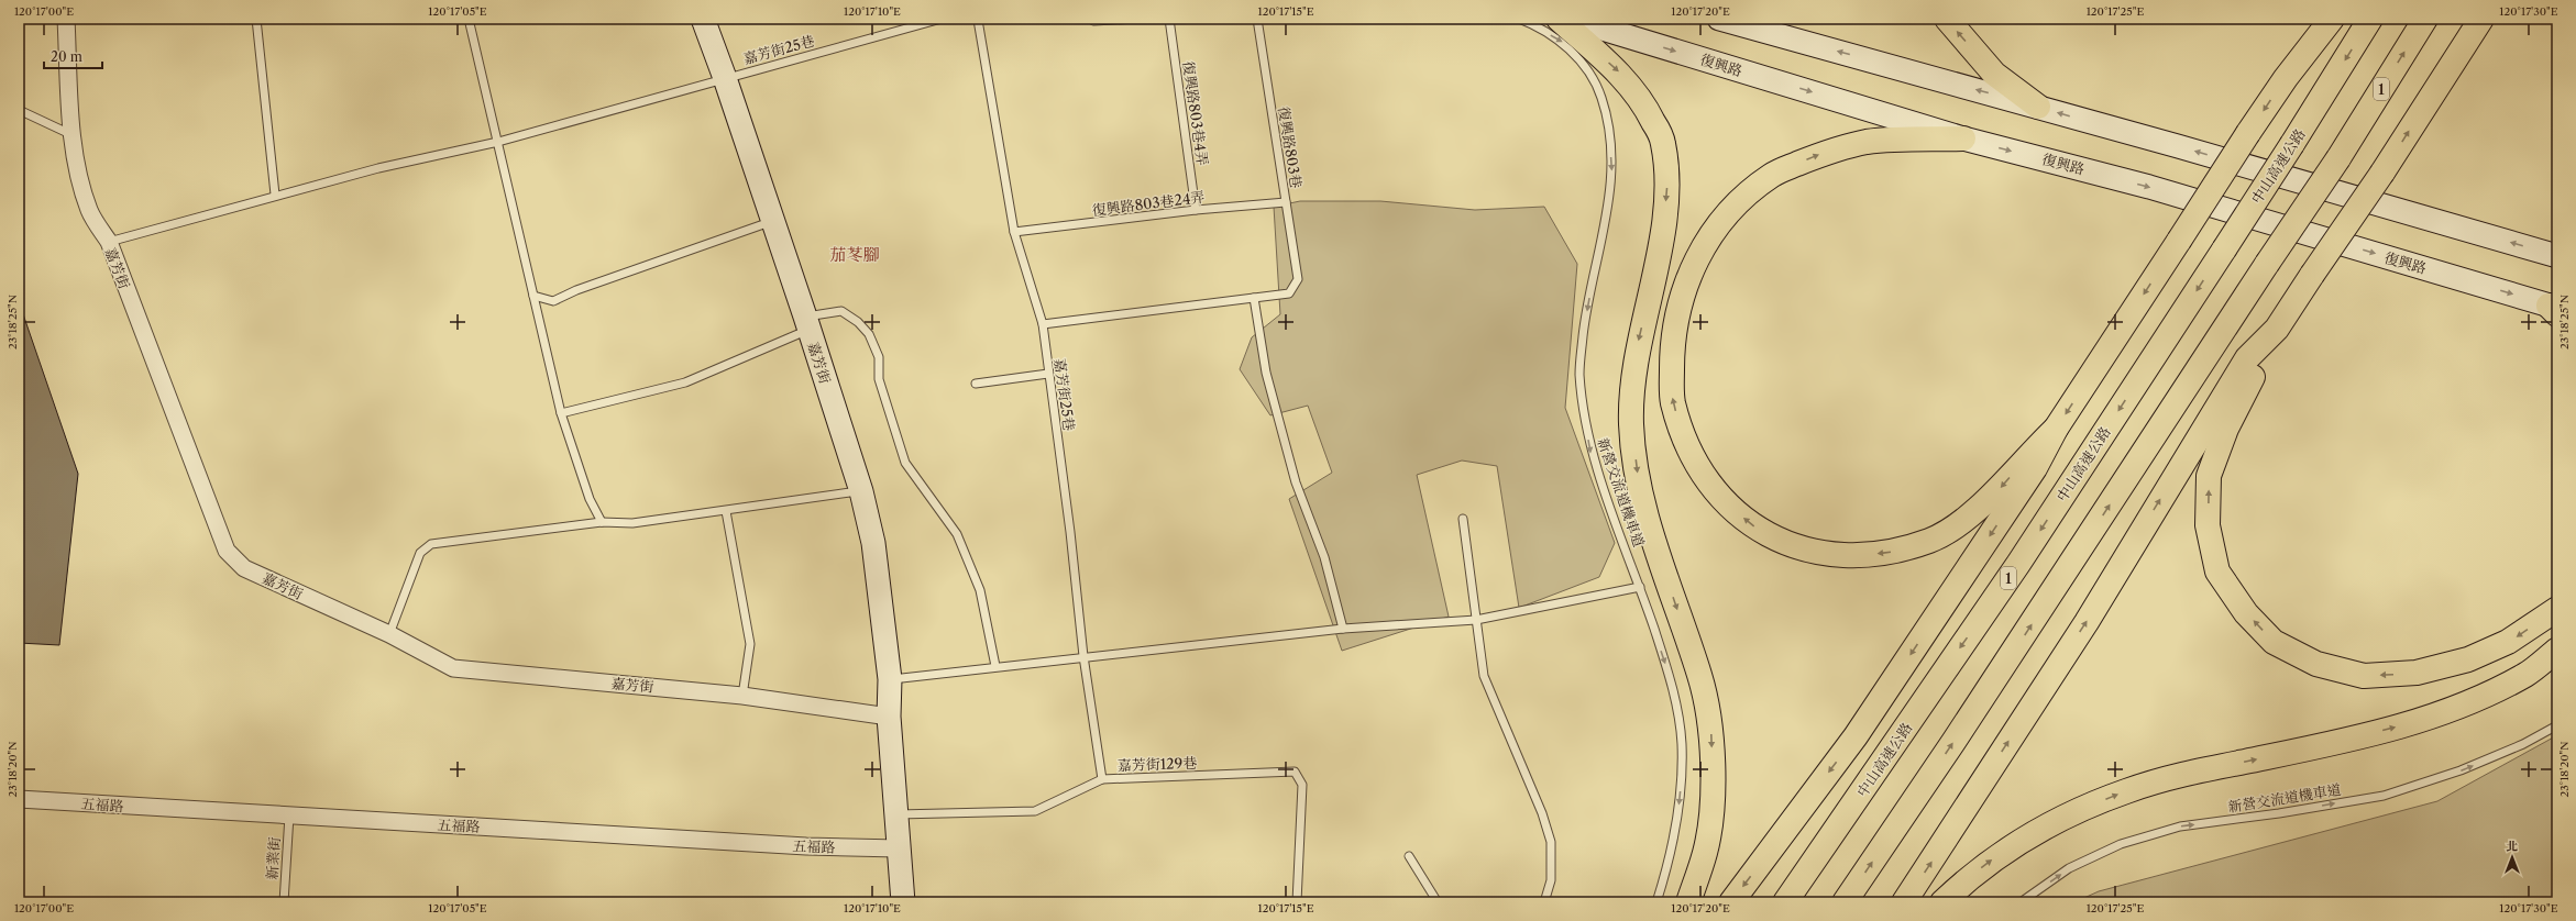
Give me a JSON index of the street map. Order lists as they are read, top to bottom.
{
  "streets": {
    "highway": ["1", "中山高速公路"],
    "main road": ["復興路", "嘉芳街"],
    "street": ["五福路"],
    "lane": [
      "嘉芳街25巷",
      "復興路803巷4弄",
      "復興路803巷",
      "復興路803巷24弄",
      "新營交流道機車道",
      "嘉芳街129巷",
      "新業街"
    ]
  },
  "crossings": [
    ["嘉芳街25巷", "復興路803巷24弄"],
    ["嘉芳街25巷", "嘉芳街"],
    ["嘉芳街25巷", "嘉芳街129巷"],
    ["復興路803巷4弄", "復興路803巷24弄"],
    ["復興路803巷", "復興路803巷24弄"],
    ["嘉芳街", "嘉芳街129巷"],
    ["嘉芳街", "五福路"],
    ["五福路", "新業街"]
  ],
  "districts": ["茄苳腳"],
  "scale_bar": "20 m",
  "north": "top",
  "coordinates": [
    "120°17'00\"E",
    "120°17'05\"E",
    "120°17'10\"E",
    "120°17'15\"E",
    "120°17'20\"E",
    "120°17'25\"E",
    "120°17'30\"E",
    "23°18'25\"N",
    "23°18'20\"N"
  ]
}
